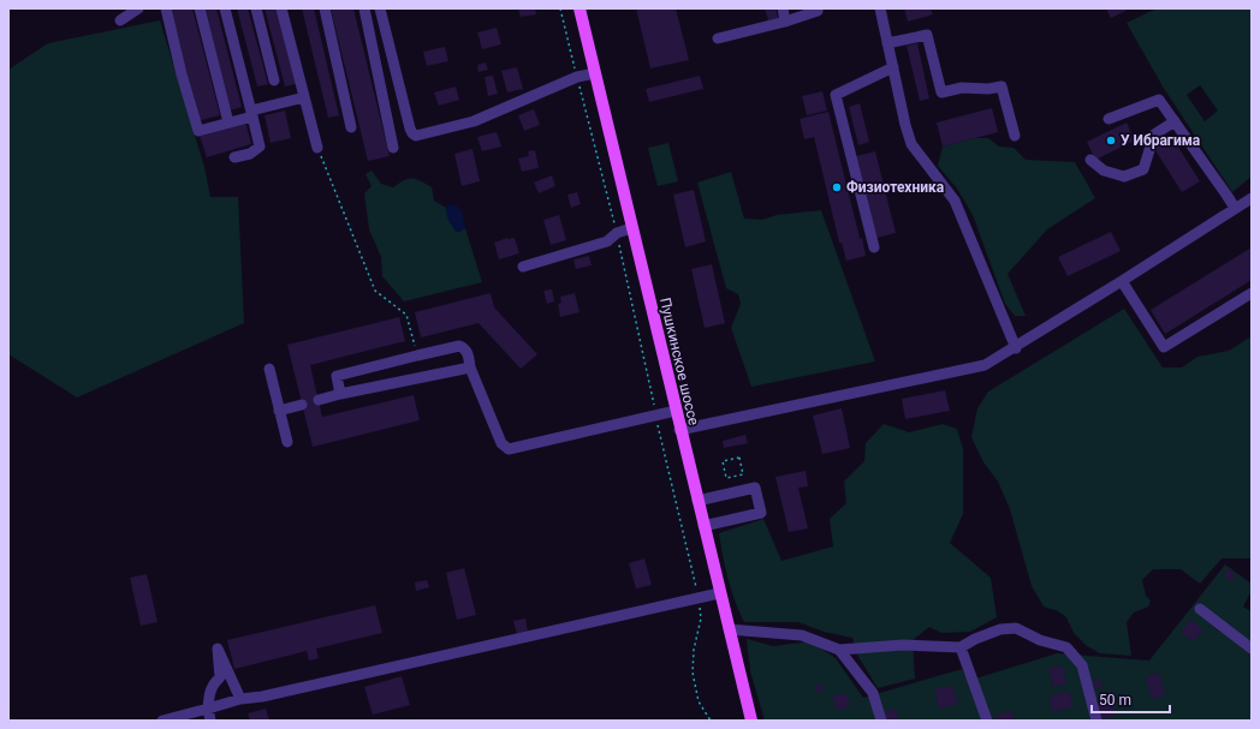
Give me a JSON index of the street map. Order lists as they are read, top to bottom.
{
  "streets": {
    "main road": ["Пушкинское шоссе"]
  },
  "places": ["У Ибрагима", "Физиотехника"],
  "scale_bar": "50 m"
}
